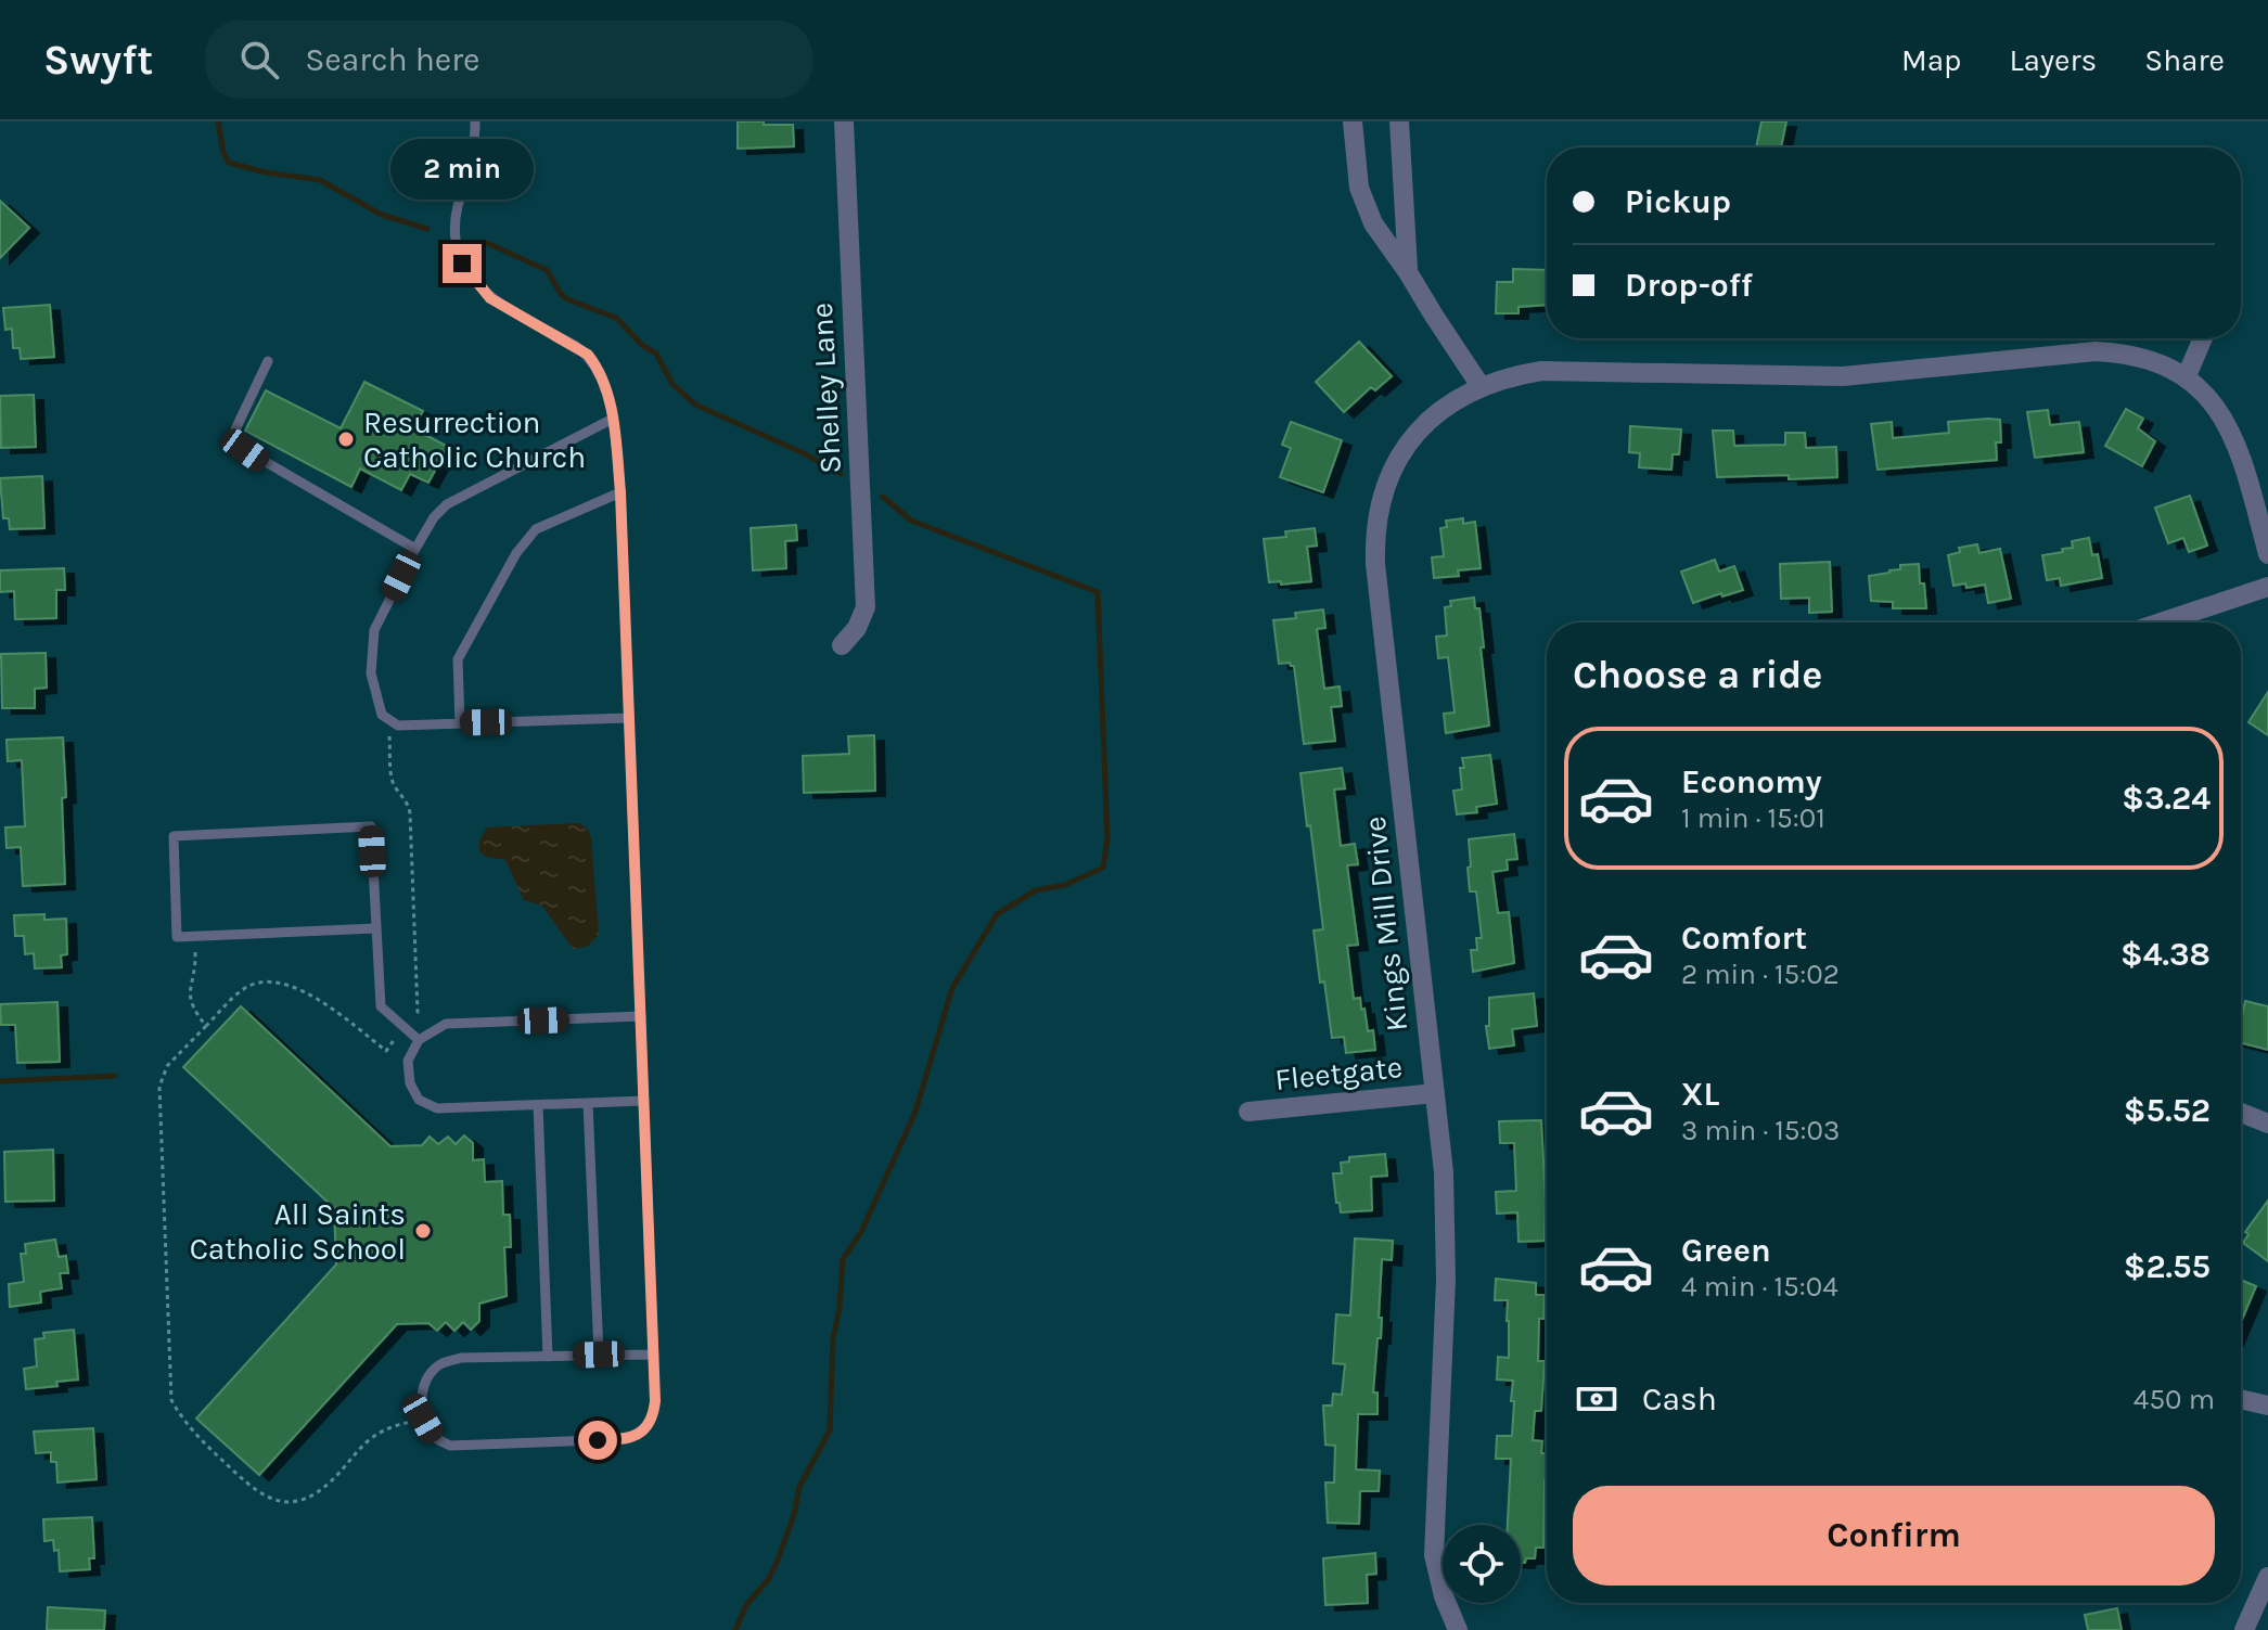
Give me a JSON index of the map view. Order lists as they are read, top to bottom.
{
  "streets": {
    "street": ["Shelley Lane", "Kings Mill Drive", "Fleetgate"]
  },
  "crossings": [
    ["Kings Mill Drive", "Fleetgate"]
  ],
  "places": ["Resurrection Catholic Church", "All Saints Catholic School"],
  "page": {
    "header": "Swyft",
    "search": "Search here",
    "nav": ["Map", "Layers", "Share"],
    "bubble": "2 min",
    "banner": ["Pickup", "Drop-off"],
    "heading": "Choose a ride",
    "list": [
      {
        "name": "Economy",
        "note": "1 min · 15:01",
        "value": "$3.24"
      },
      {
        "name": "Comfort",
        "note": "2 min · 15:02",
        "value": "$4.38"
      },
      {
        "name": "XL",
        "note": "3 min · 15:03",
        "value": "$5.52"
      },
      {
        "name": "Green",
        "note": "4 min · 15:04",
        "value": "$2.55"
      }
    ],
    "pay": ["Cash", "450 m"],
    "buttons": "Confirm"
  }
}
